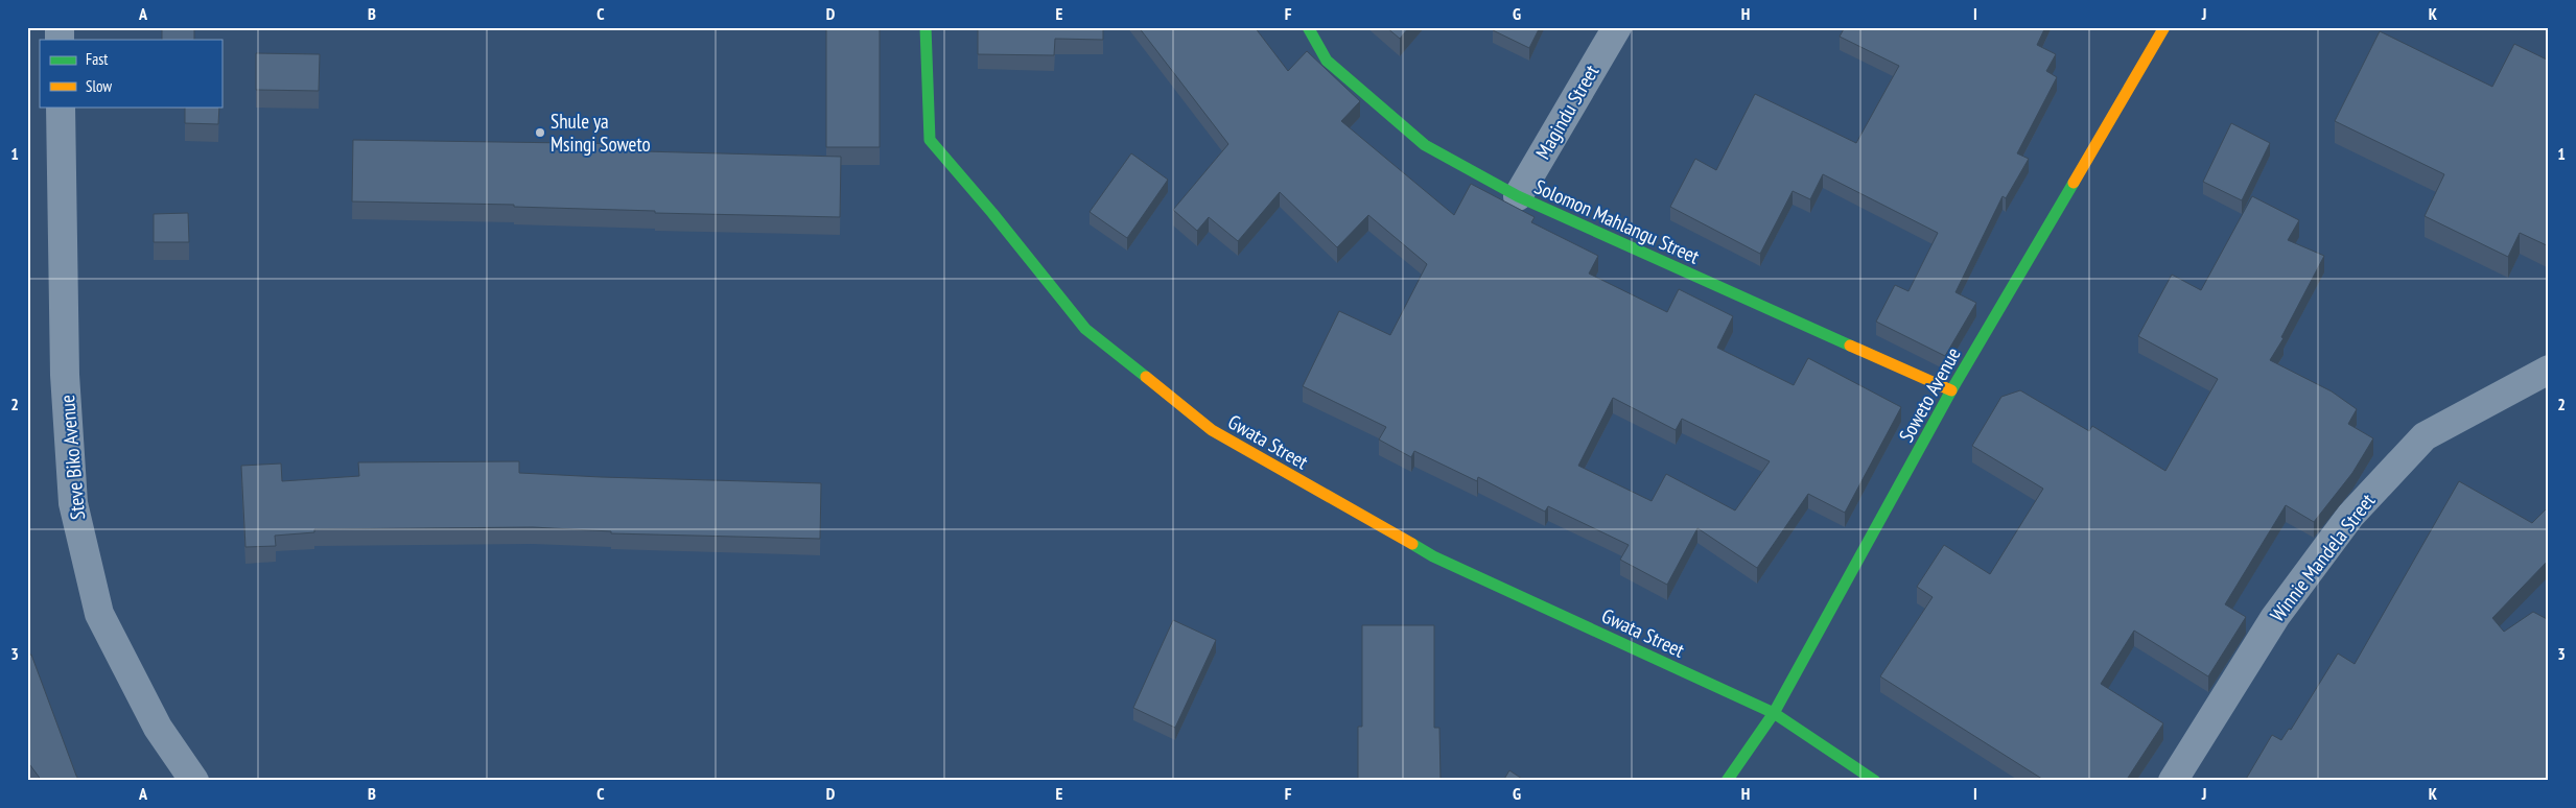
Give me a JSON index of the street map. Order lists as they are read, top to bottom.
{
  "streets": {
    "street": [
      "Magindu Street",
      "Solomon Mahlangu Street",
      "Soweto Avenue",
      "Gwata Street",
      "Steve Biko Avenue",
      "Winnie Mandela Street"
    ]
  },
  "crossings": [
    ["Magindu Street", "Solomon Mahlangu Street"],
    ["Solomon Mahlangu Street", "Soweto Avenue"],
    ["Soweto Avenue", "Gwata Street"]
  ],
  "places": ["Shule ya Msingi Soweto"],
  "legend": ["Fast", "Slow"],
  "grid": {
    "columns": [
      "A",
      "B",
      "C",
      "D",
      "E",
      "F",
      "G",
      "H",
      "I",
      "J",
      "K"
    ],
    "rows": ["1", "2", "3"]
  }
}
